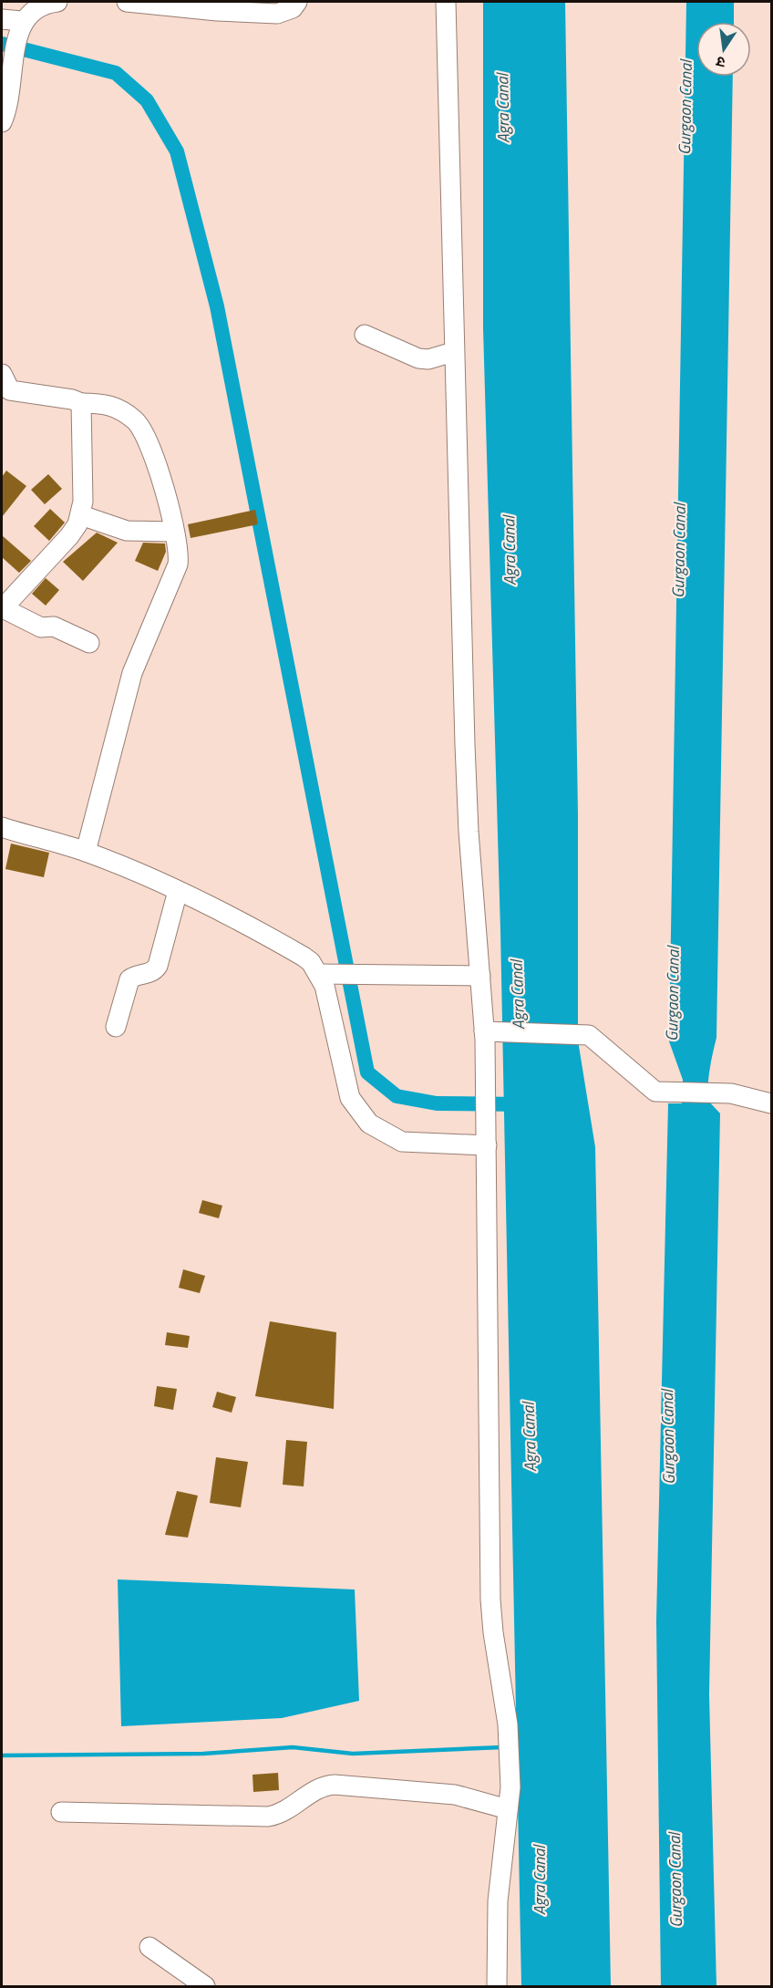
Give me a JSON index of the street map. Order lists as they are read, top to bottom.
{
  "water": ["Gurgaon Canal", "Agra Canal"],
  "north": "bottom"
}
